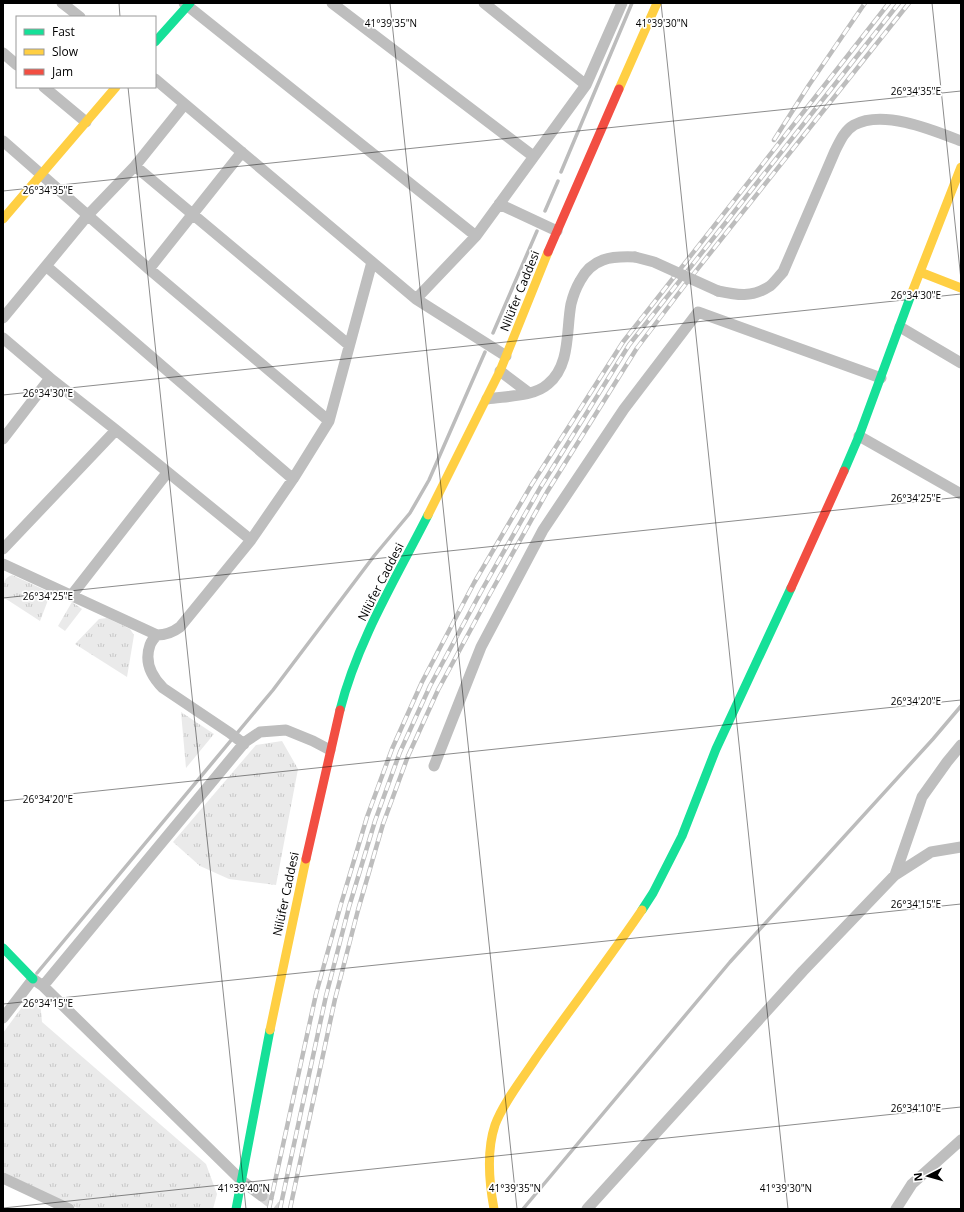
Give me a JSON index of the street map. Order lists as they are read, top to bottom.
{
  "streets": {
    "street": ["Nilüfer Caddesi"]
  },
  "legend": ["Fast", "Slow", "Jam"],
  "north": "left",
  "coordinates": [
    "41°39'35\"N",
    "41°39'30\"N",
    "26°34'35\"E",
    "26°34'30\"E",
    "26°34'25\"E",
    "26°34'20\"E",
    "26°34'15\"E",
    "26°34'10\"E",
    "41°39'40\"N"
  ]
}
